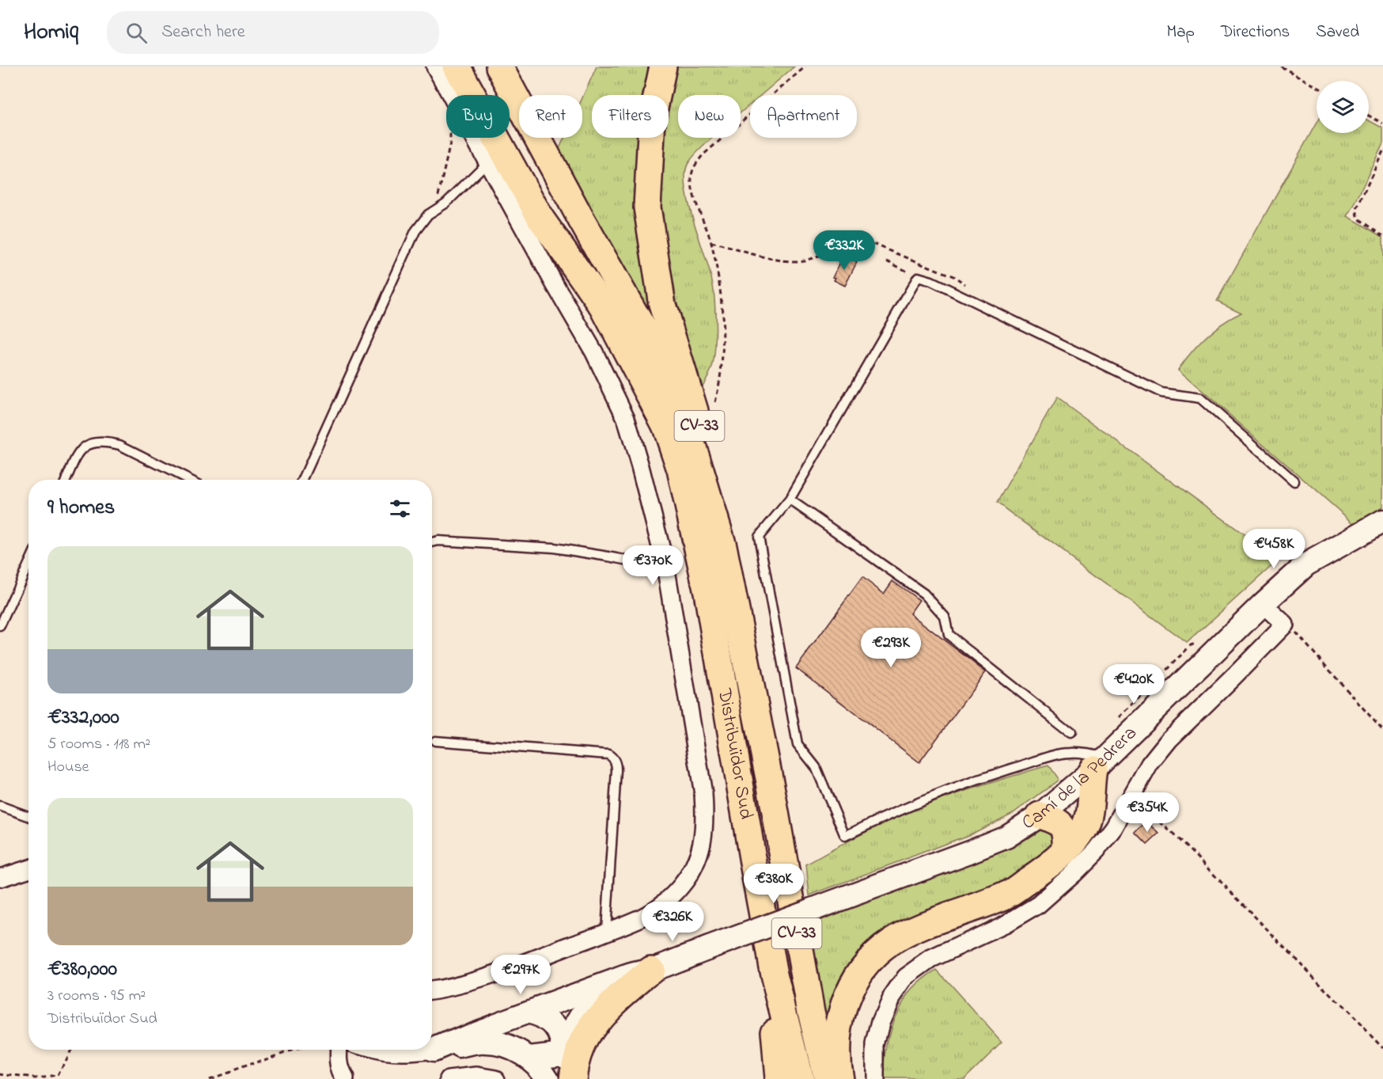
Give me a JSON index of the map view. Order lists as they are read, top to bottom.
{
  "streets": {
    "highway": ["CV-33", "Distribuïdor Sud"],
    "street": ["Camí de la Pedrera"]
  },
  "crossings": [
    ["CV-33", "Distribuïdor Sud"]
  ],
  "page": {
    "header": "Homiq",
    "search": "Search here",
    "nav": ["Map", "Directions", "Saved"],
    "chip": [
      "Buy",
      "Rent",
      "Filters",
      "New",
      "Apartment"
    ],
    "price": [
      "€332K",
      "€458K",
      "€370K",
      "€293K",
      "€420K",
      "€354K",
      "€380K",
      "€326K",
      "€297K"
    ],
    "heading": "9 homes",
    "list": [
      {
        "name": "€332,000",
        "note": "5 rooms · 118 m² · House"
      },
      {
        "name": "€380,000",
        "note": "3 rooms · 95 m² · Distribuïdor Sud"
      }
    ]
  }
}
